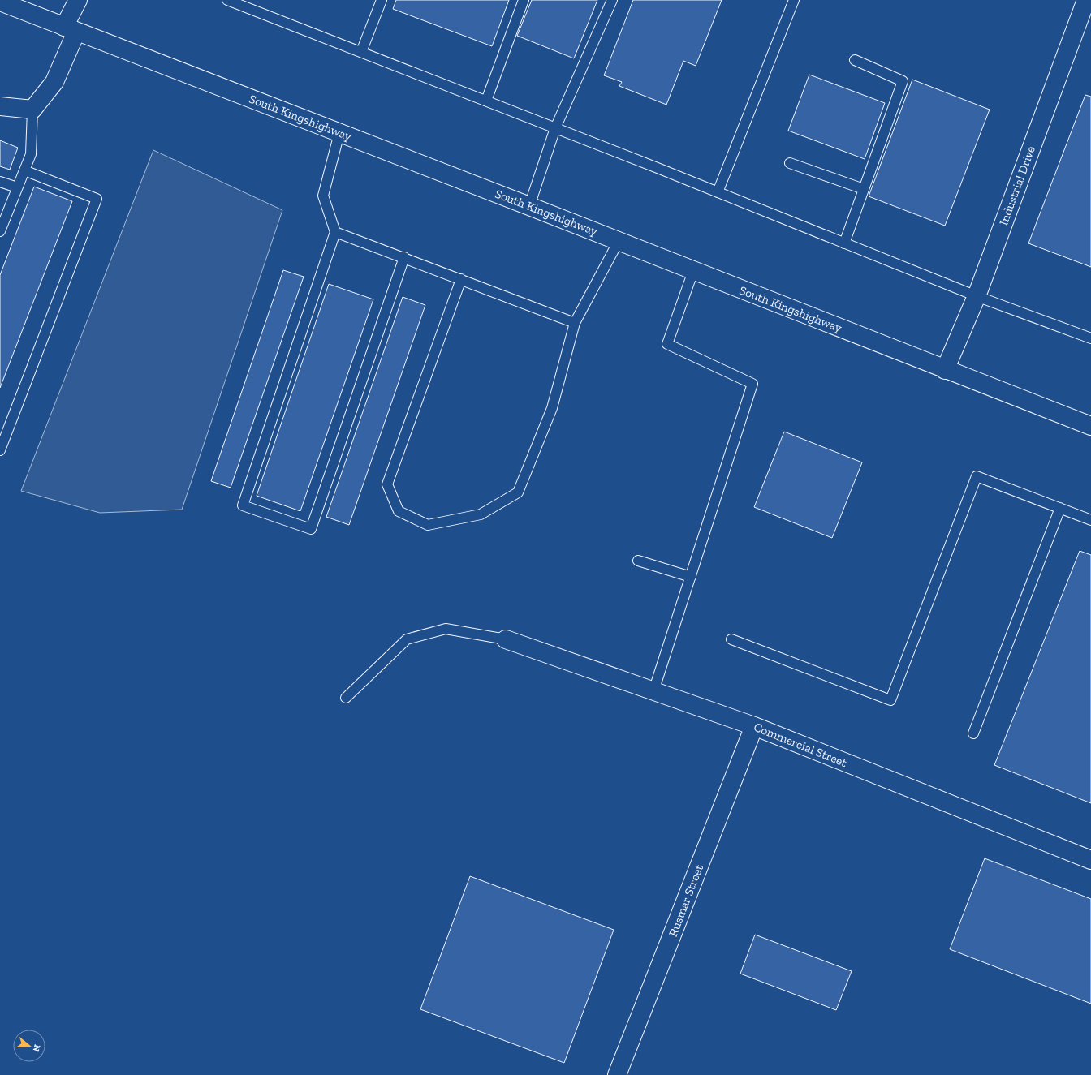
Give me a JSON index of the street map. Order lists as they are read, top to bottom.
{
  "streets": {
    "street": [
      "South Kingshighway",
      "Industrial Drive",
      "Commercial Street",
      "Rusmar Street"
    ]
  },
  "crossings": [
    ["South Kingshighway", "Industrial Drive"],
    ["Commercial Street", "Rusmar Street"]
  ],
  "north": "right"
}
